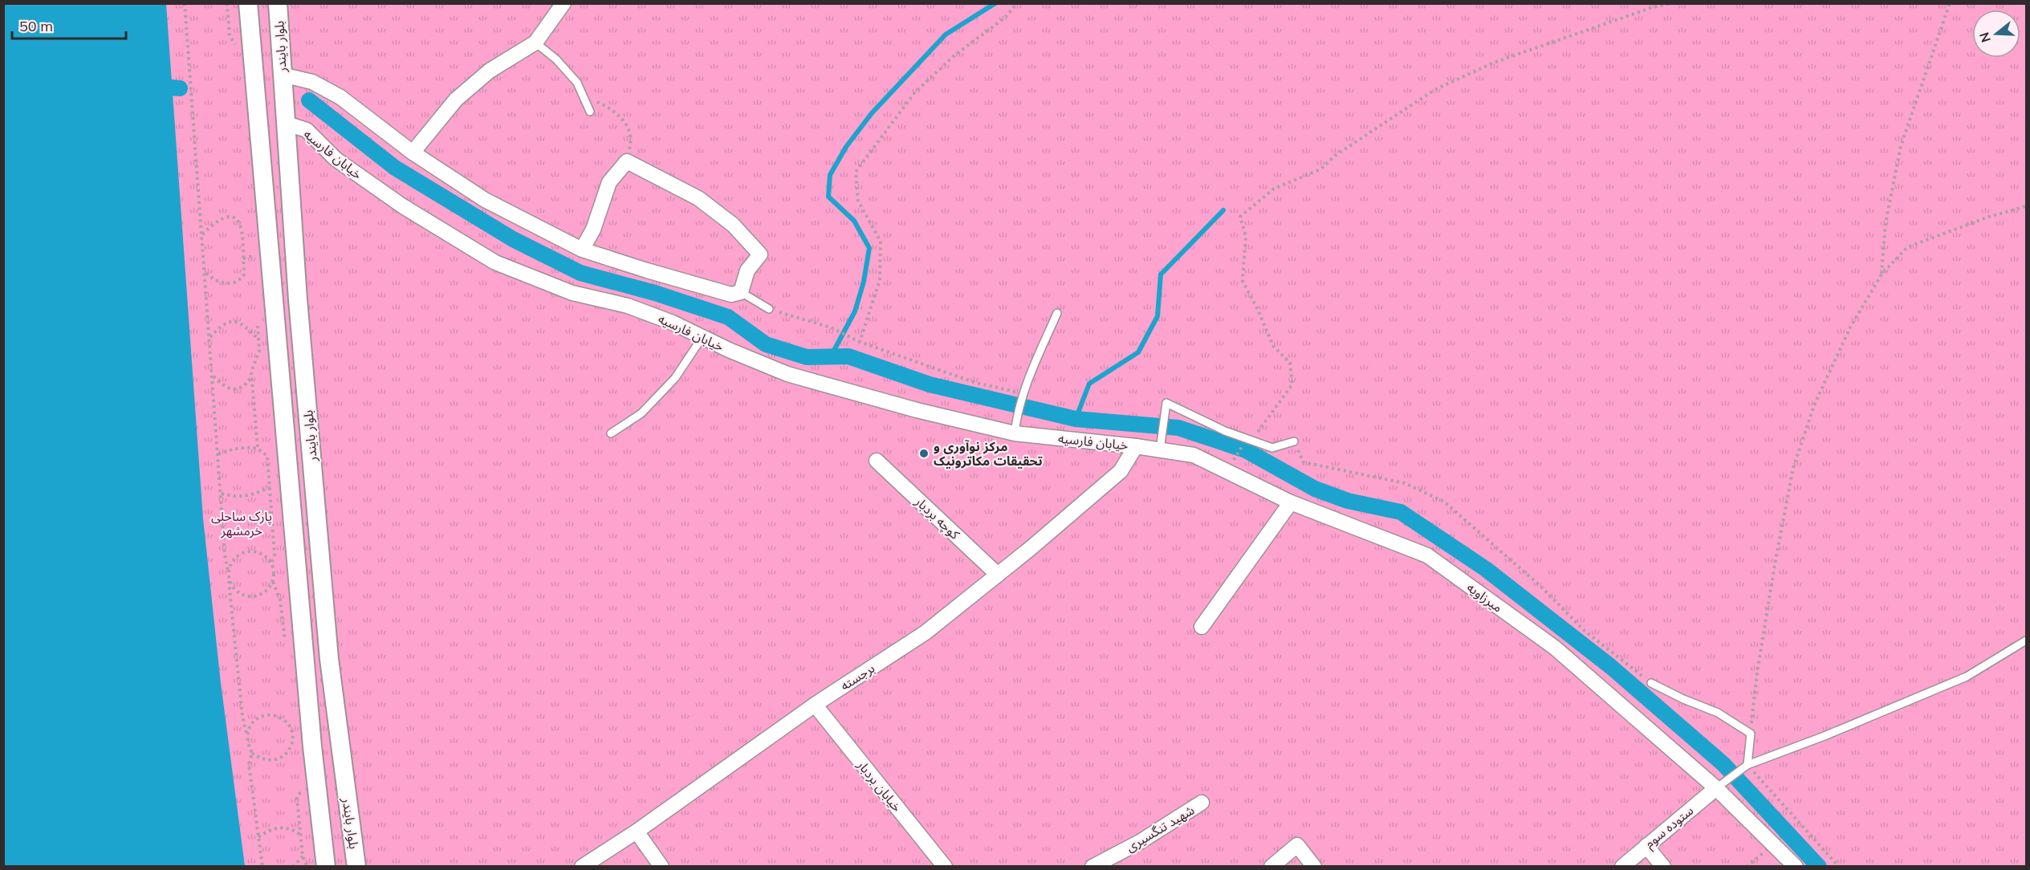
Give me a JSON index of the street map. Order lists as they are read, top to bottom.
{
  "streets": {
    "street": [
      "بلوار بایندر",
      "خیابان فارسیه",
      "کوچه بردبار",
      "میرزاویه",
      "برجسته",
      "خیابان بردبار",
      "ستوده سوم",
      "شهید تنگسیری"
    ]
  },
  "crossings": [
    ["بلوار بایندر", "خیابان فارسیه"],
    ["خیابان فارسیه", "میرزاویه"],
    ["خیابان فارسیه", "برجسته"],
    ["کوچه بردبار", "برجسته"],
    ["میرزاویه", "برجسته"],
    ["میرزاویه", "ستوده سوم"],
    ["برجسته", "خیابان بردبار"]
  ],
  "parks": ["پارک ساحلی خرمشهر"],
  "places": ["مرکز نوآوری و تحقیقات مکاترونیک"],
  "scale_bar": "50 m",
  "north": "left"
}
